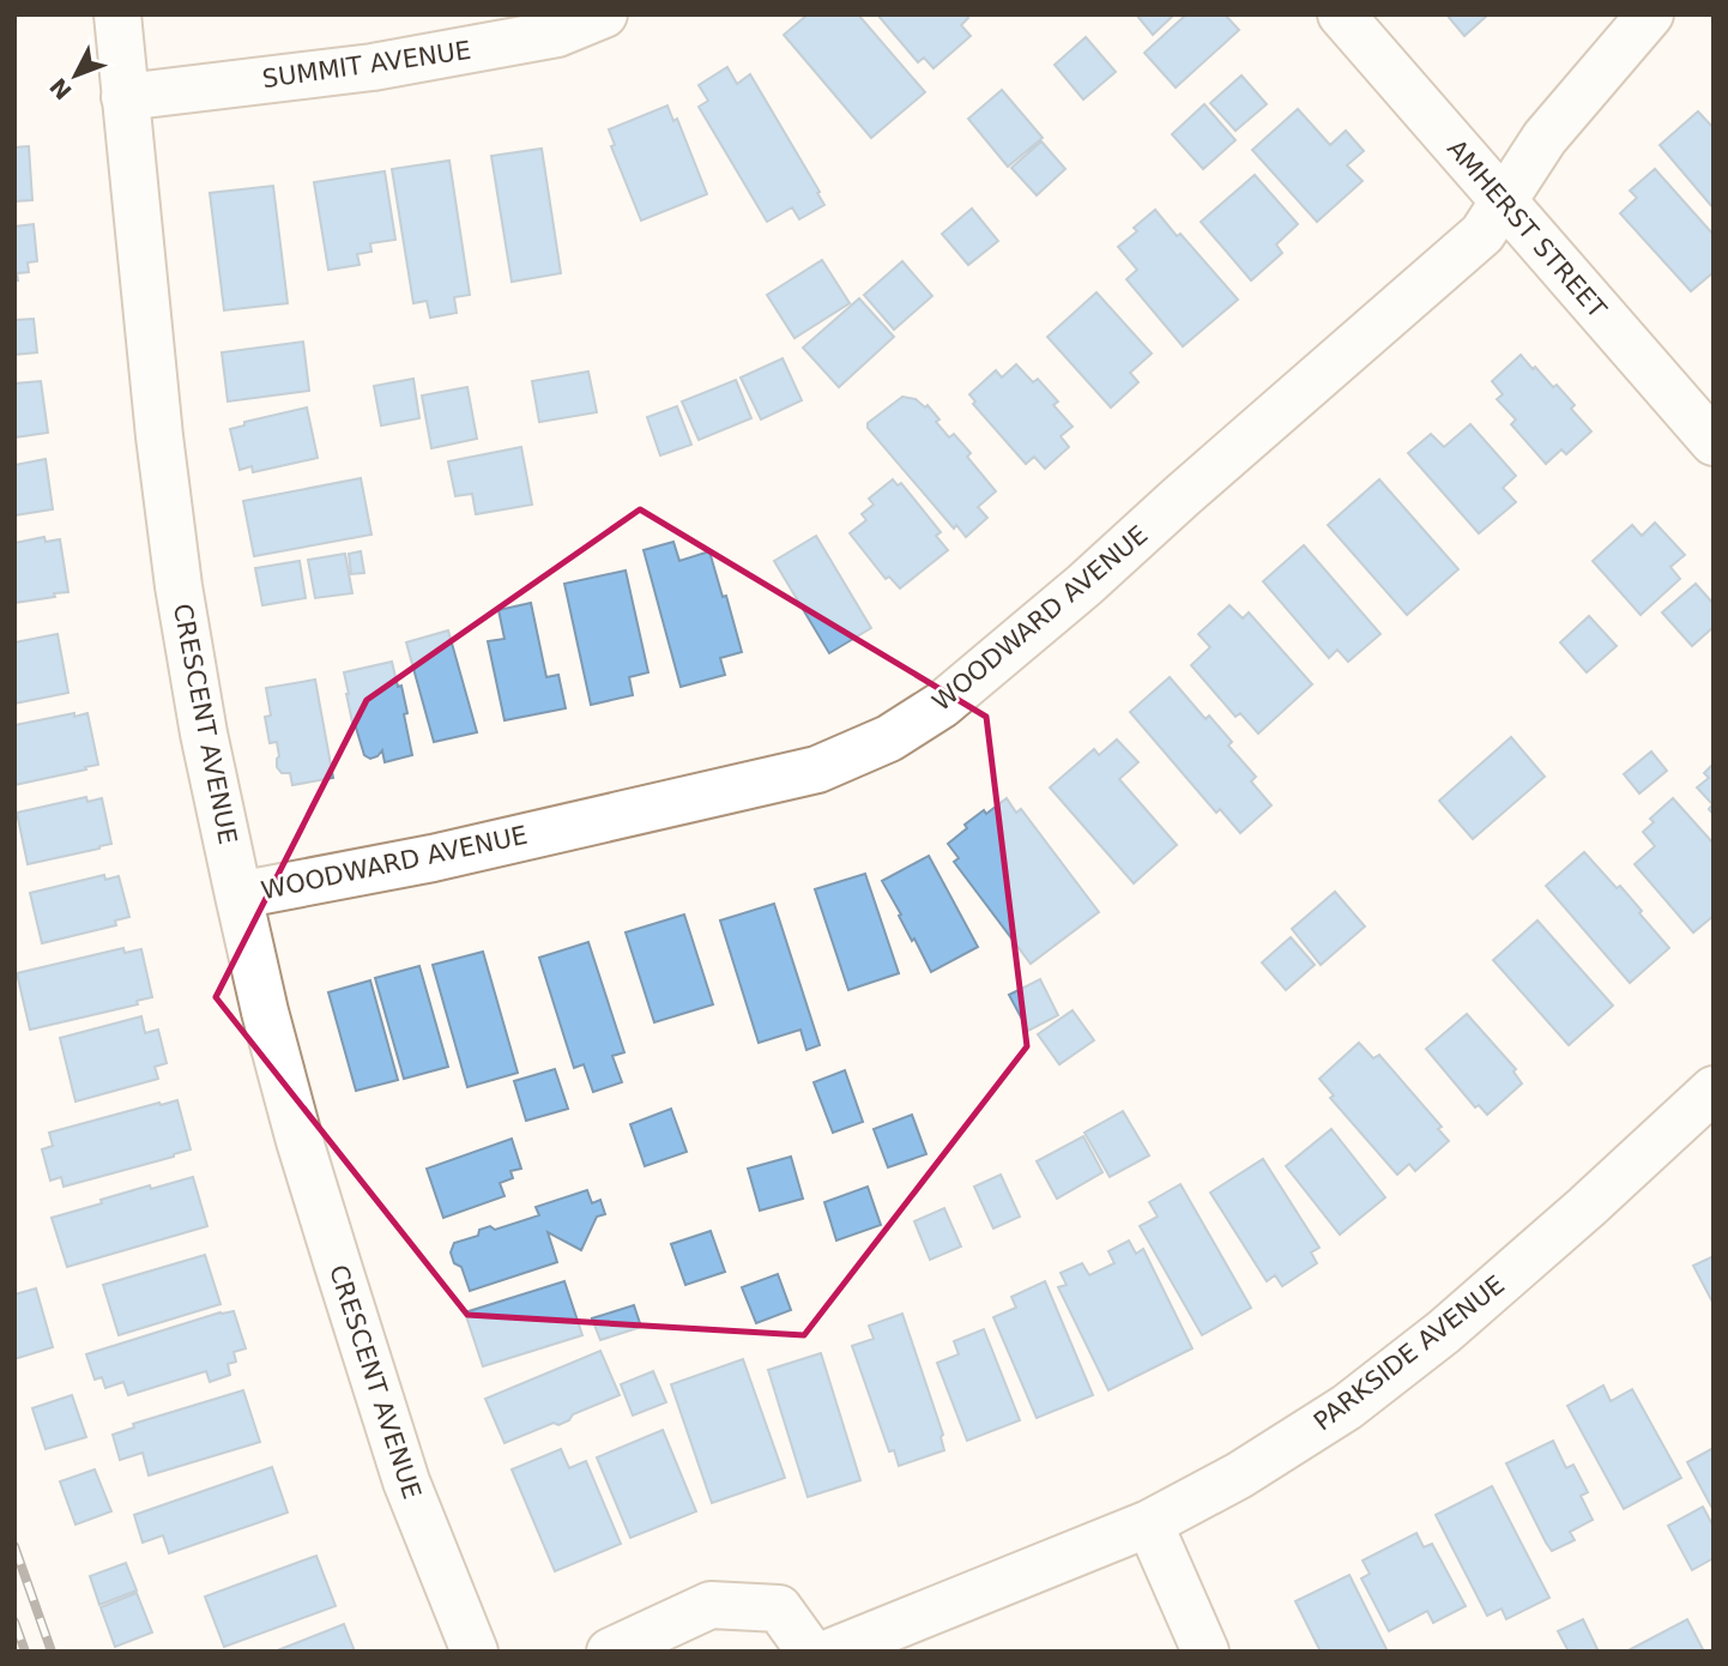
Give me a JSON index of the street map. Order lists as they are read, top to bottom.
{
  "streets": {
    "street": [
      "SUMMIT AVENUE",
      "AMHERST STREET",
      "WOODWARD AVENUE",
      "CRESCENT AVENUE",
      "PARKSIDE AVENUE"
    ]
  },
  "crossings": [
    ["SUMMIT AVENUE", "CRESCENT AVENUE"],
    ["AMHERST STREET", "WOODWARD AVENUE"],
    ["WOODWARD AVENUE", "CRESCENT AVENUE"]
  ],
  "north": "bottom left"
}
